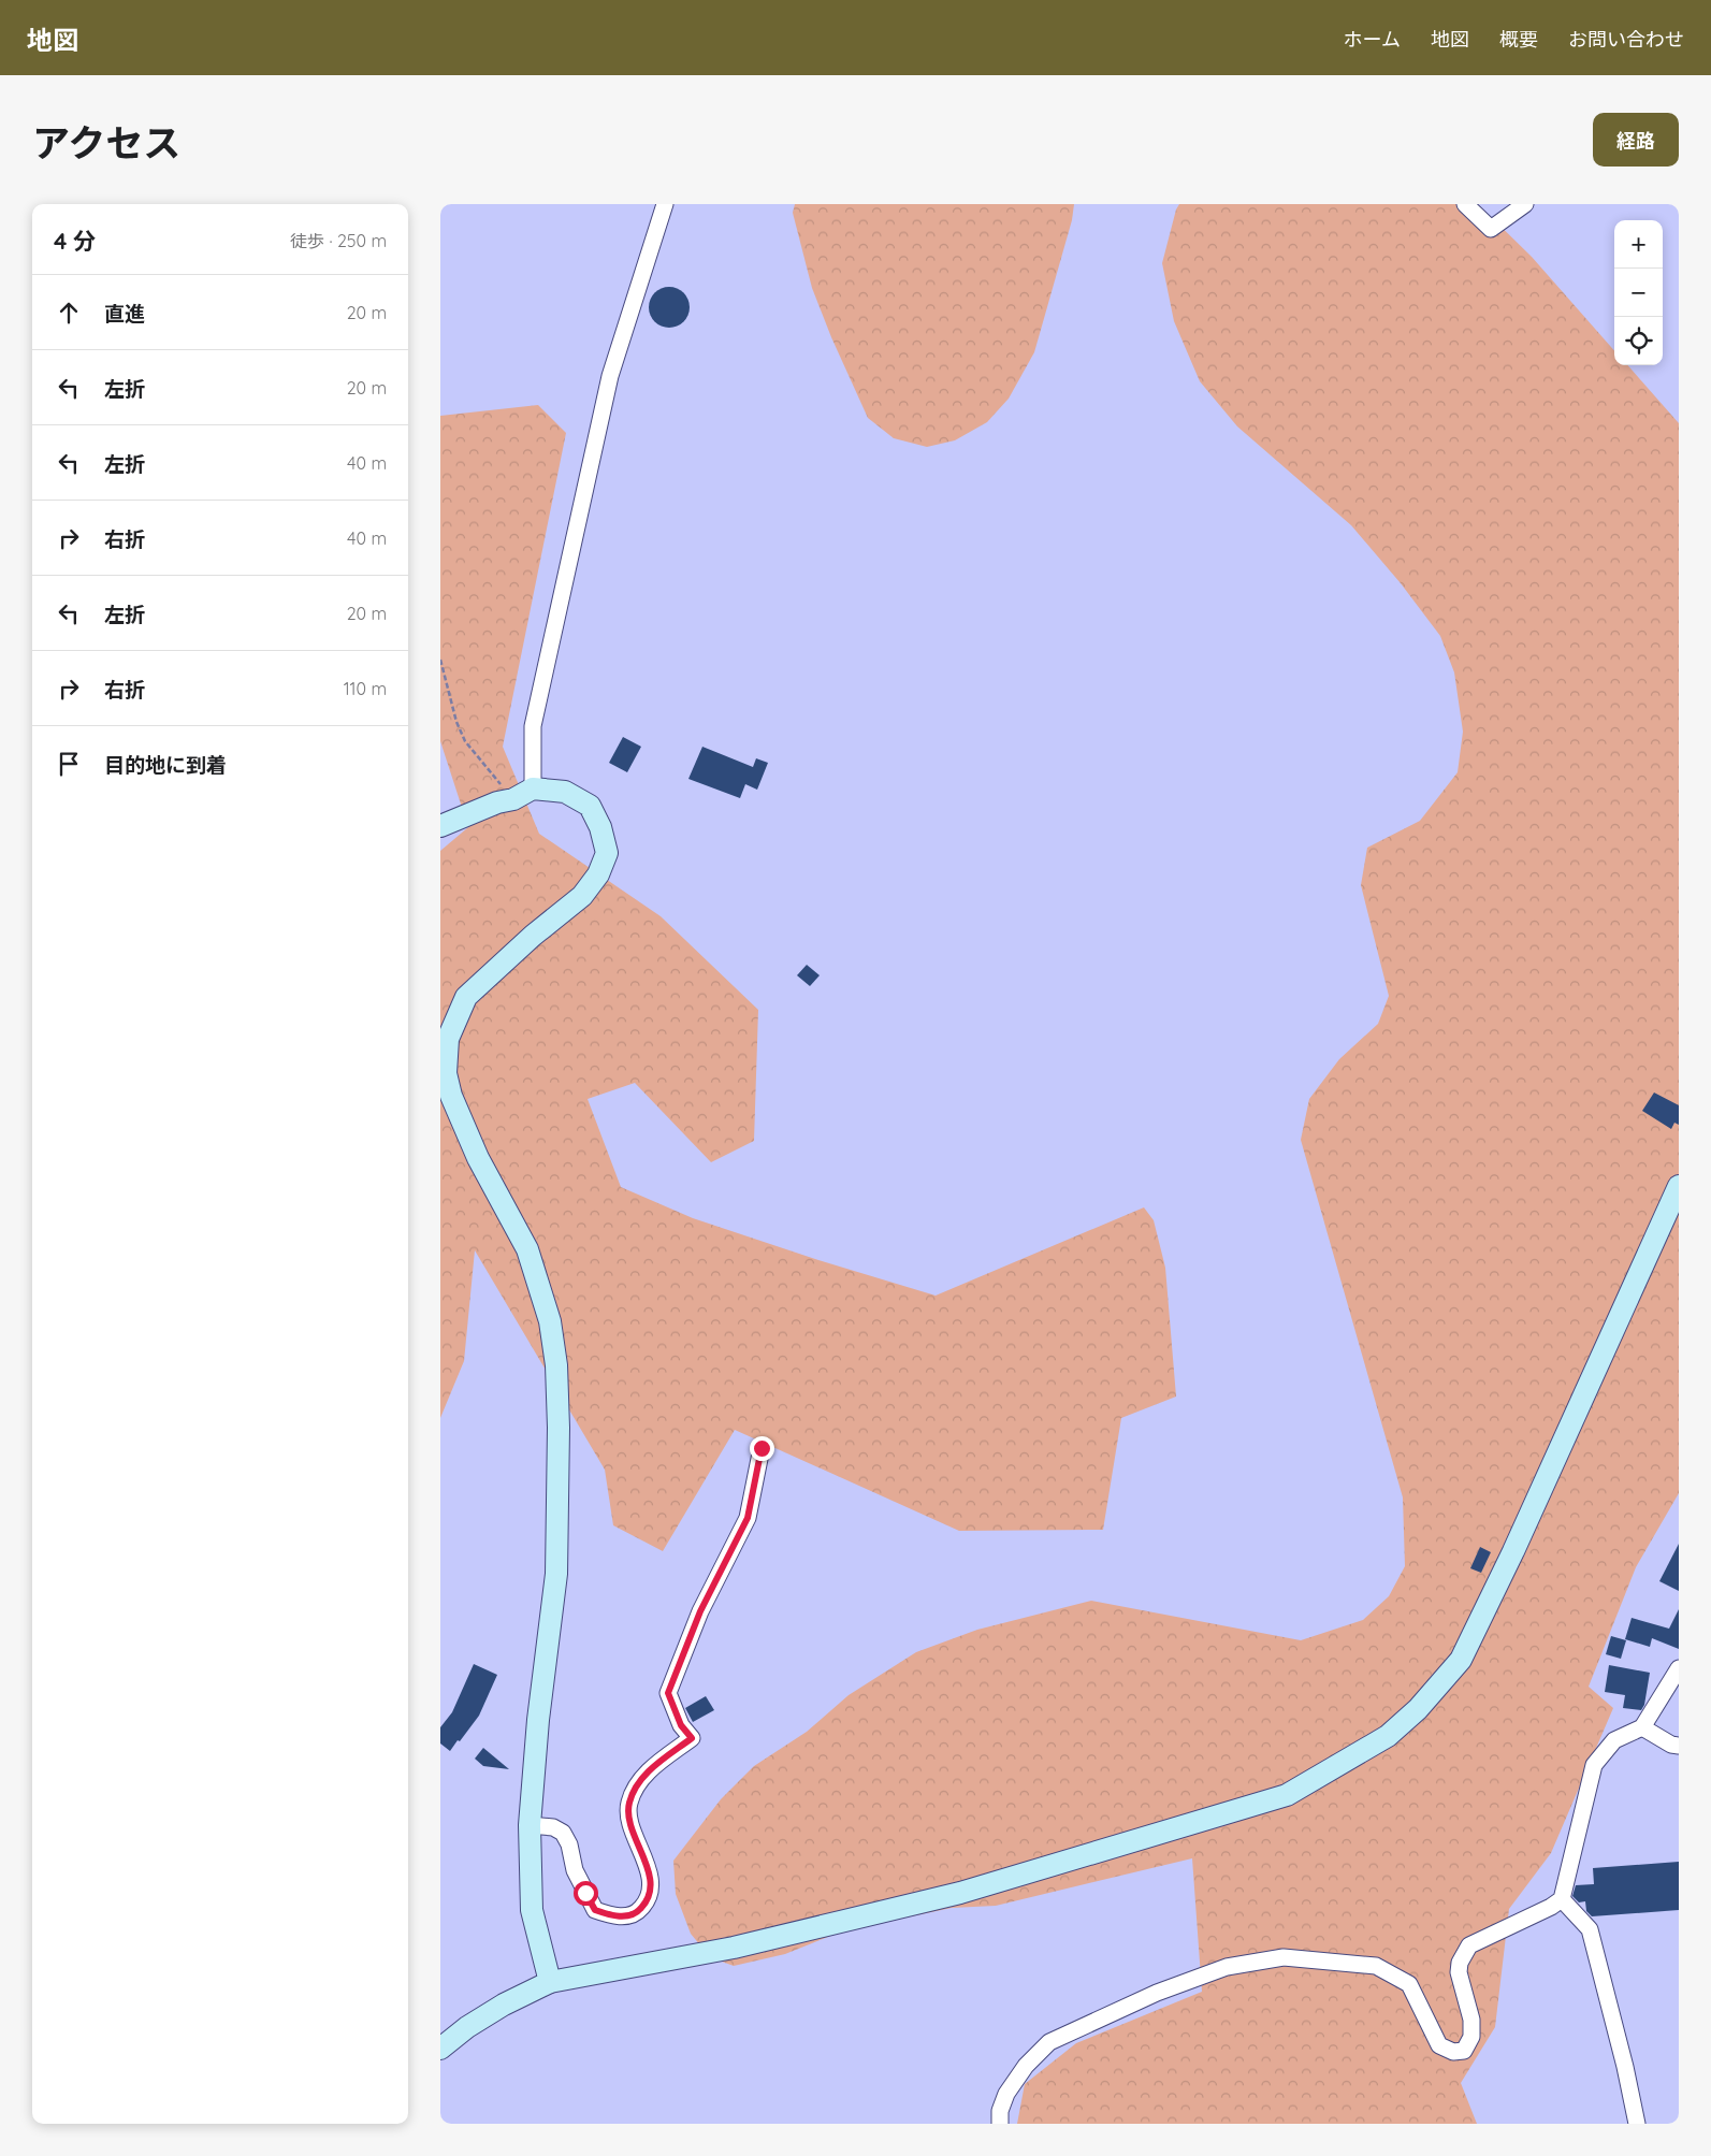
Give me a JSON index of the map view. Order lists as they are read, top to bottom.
{
  "page": {
    "header": "地図",
    "nav": [
      "ホーム",
      "地図",
      "概要",
      "お問い合わせ"
    ],
    "title": "アクセス",
    "buttons": "経路",
    "heading": ["4 分", "徒歩 · 250 m"],
    "map_buttons": ["+", "−"],
    "list": [
      ["直進", "20 m"],
      ["左折", "20 m"],
      ["左折", "40 m"],
      ["右折", "40 m"],
      ["左折", "20 m"],
      ["右折", "110 m"],
      "目的地に到着"
    ]
  }
}
